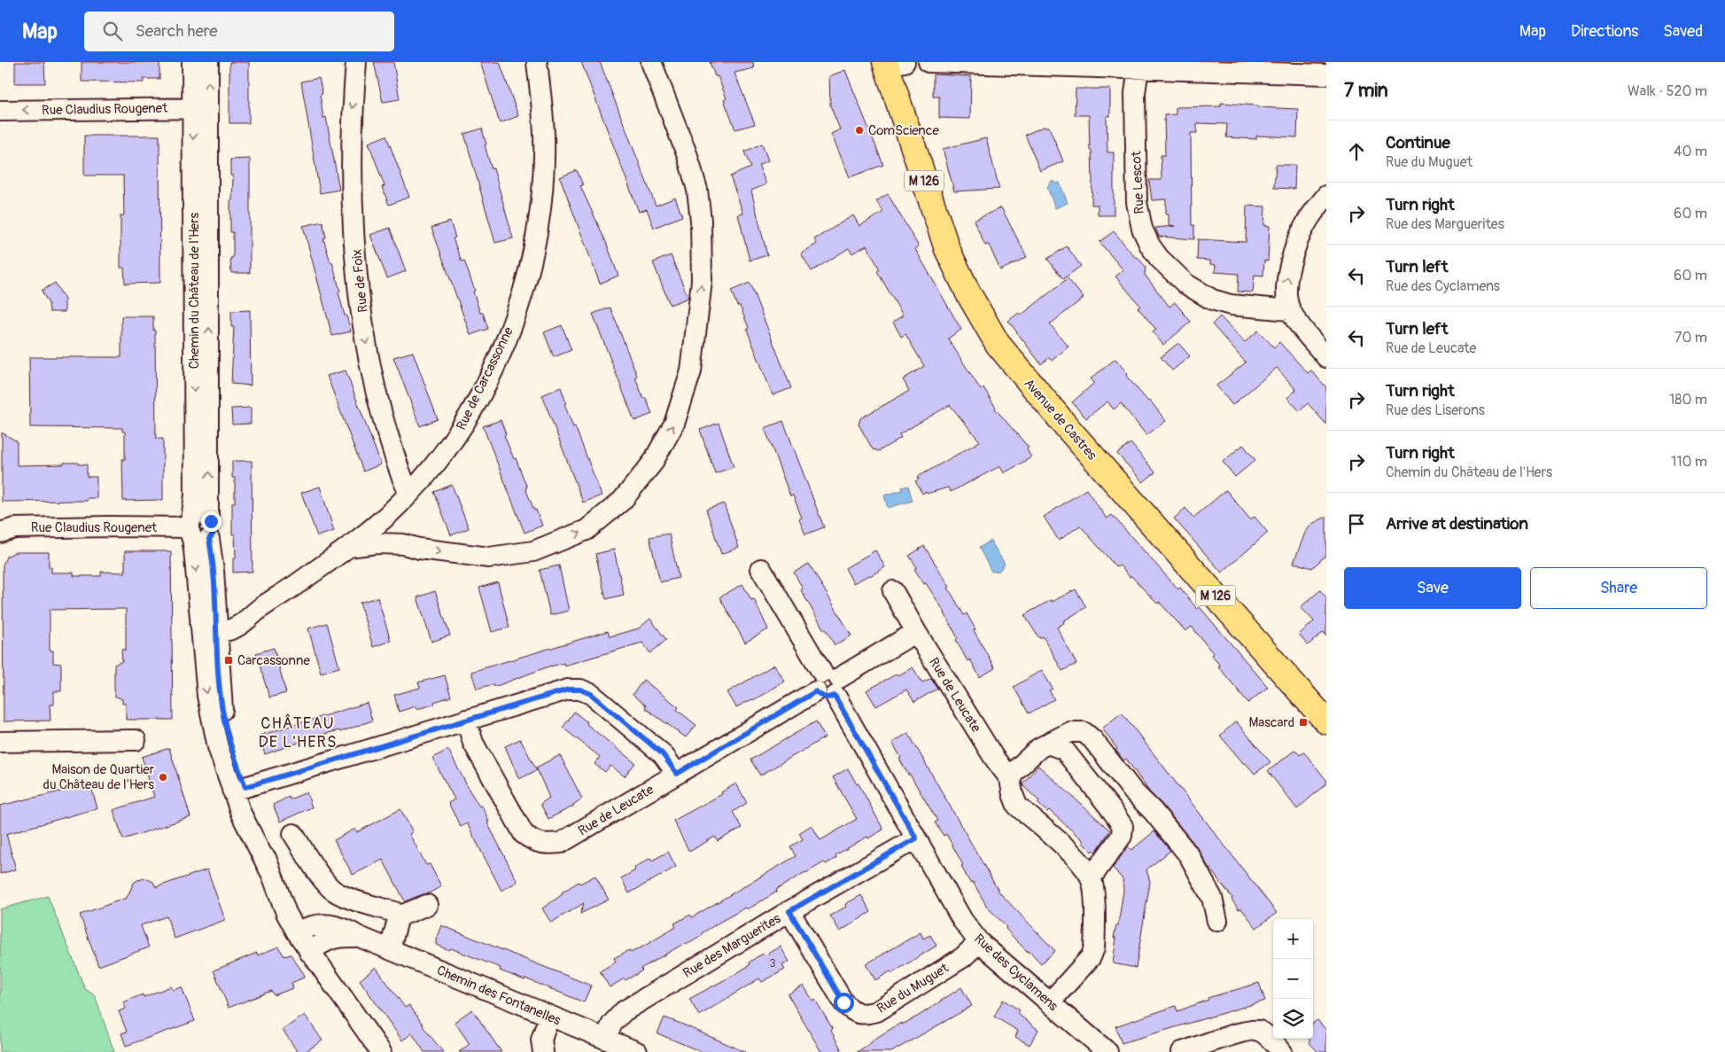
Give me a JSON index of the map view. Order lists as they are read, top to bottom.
{
  "streets": {
    "main road": ["M 126", "Avenue de Castres"],
    "street": [
      "Rue Claudius Rougenet",
      "Rue Lescot",
      "Rue de Foix",
      "Chemin du Château de l'Hers",
      "Rue de Carcassonne",
      "Rue de Leucate",
      "Rue des Marguerites",
      "Rue des Cyclamens",
      "Rue du Muguet",
      "Chemin des Fontanelles"
    ]
  },
  "crossings": [
    ["Rue Claudius Rougenet", "Chemin du Château de l'Hers"],
    ["Rue de Foix", "Rue de Carcassonne"],
    ["Chemin du Château de l'Hers", "Rue de Carcassonne"],
    ["Chemin du Château de l'Hers", "Chemin des Fontanelles"],
    ["Rue de Leucate", "Rue des Cyclamens"],
    ["Rue des Marguerites", "Rue des Cyclamens"],
    ["Rue des Marguerites", "Rue du Muguet"],
    ["Rue des Marguerites", "Chemin des Fontanelles"],
    ["Rue des Cyclamens", "Rue du Muguet"]
  ],
  "one_way": ["Rue Claudius Rougenet", "Rue de Foix"],
  "districts": ["CHÂTEAU DE L'HERS"],
  "places": {
    "other": ["ComScience", "Maison de Quartier du Château de l'Hers"],
    "transit": ["Carcassonne", "Mascard"]
  },
  "house_numbers": ["3"],
  "page": {
    "header": "Map",
    "search": "Search here",
    "nav": ["Map", "Directions", "Saved"],
    "heading": ["7 min", "Walk · 520 m"],
    "list": [
      ["Continue", "Rue du Muguet", "40 m"],
      ["Turn right", "Rue des Marguerites", "60 m"],
      ["Turn left", "Rue des Cyclamens", "60 m"],
      ["Turn left", "Rue de Leucate", "70 m"],
      ["Turn right", "Rue des Liserons", "180 m"],
      ["Turn right", "Chemin du Château de l'Hers", "110 m"],
      "Arrive at destination"
    ],
    "buttons": ["Save", "Share"],
    "map_buttons": ["+", "−"]
  }
}
